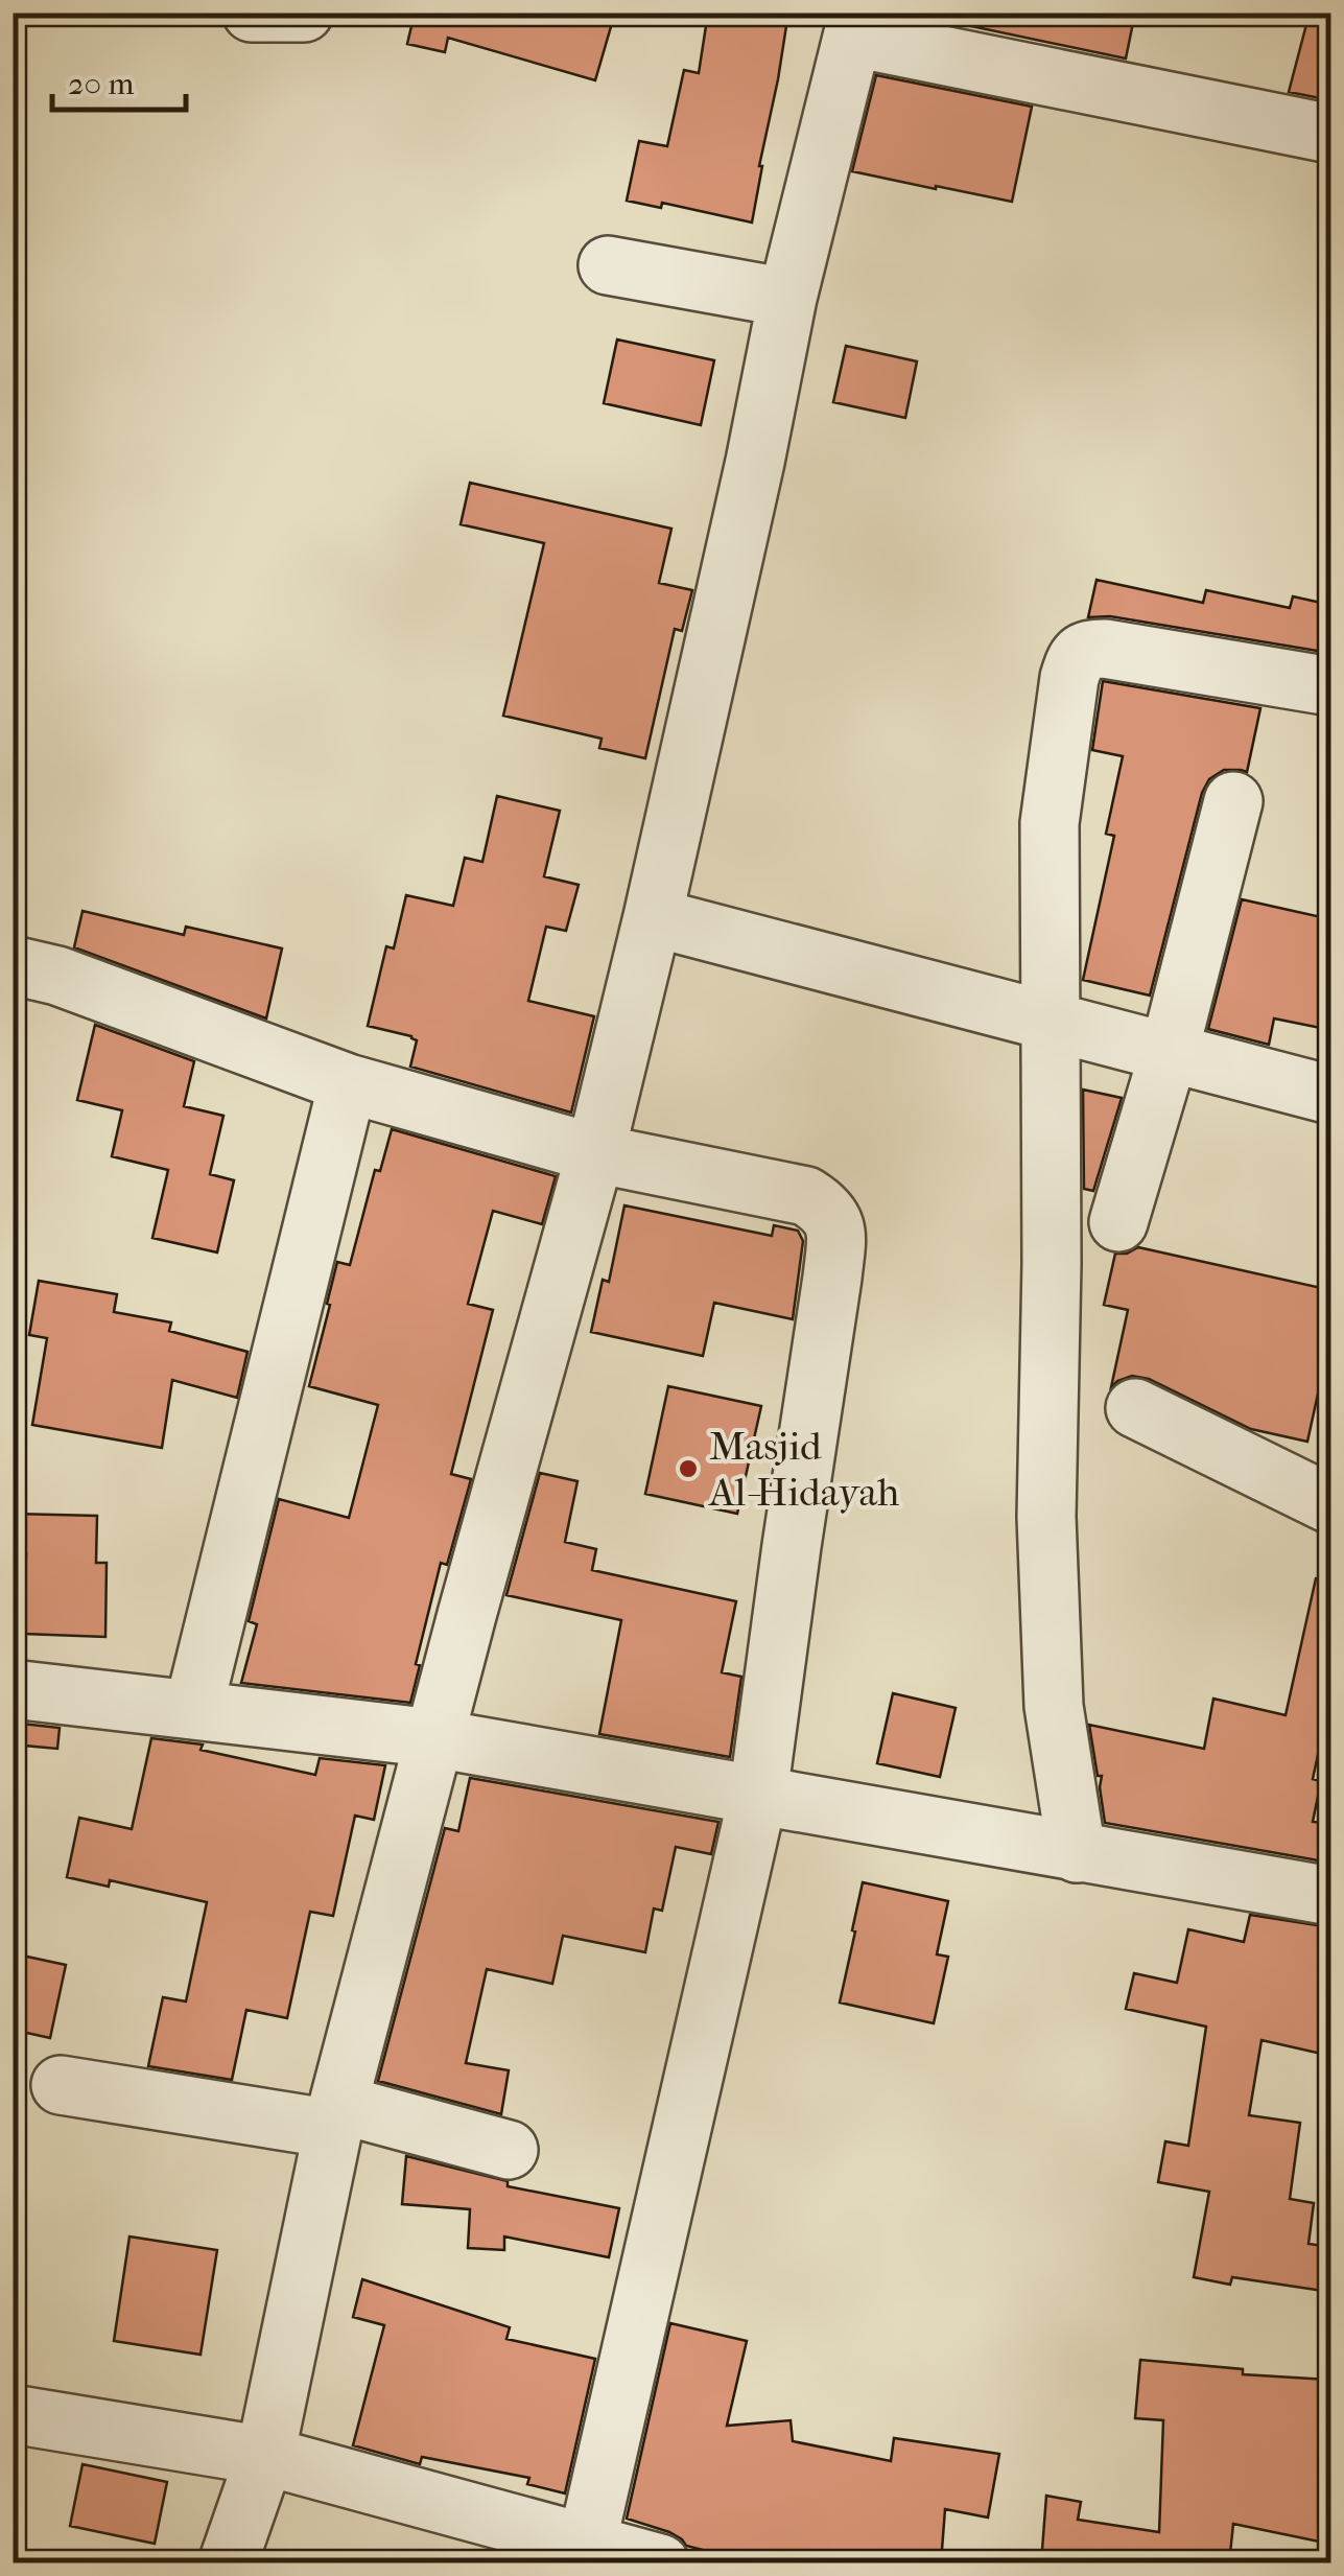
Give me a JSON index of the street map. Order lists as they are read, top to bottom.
{
  "places": ["Masjid Al-Hidayah"],
  "scale_bar": "20 m"
}
